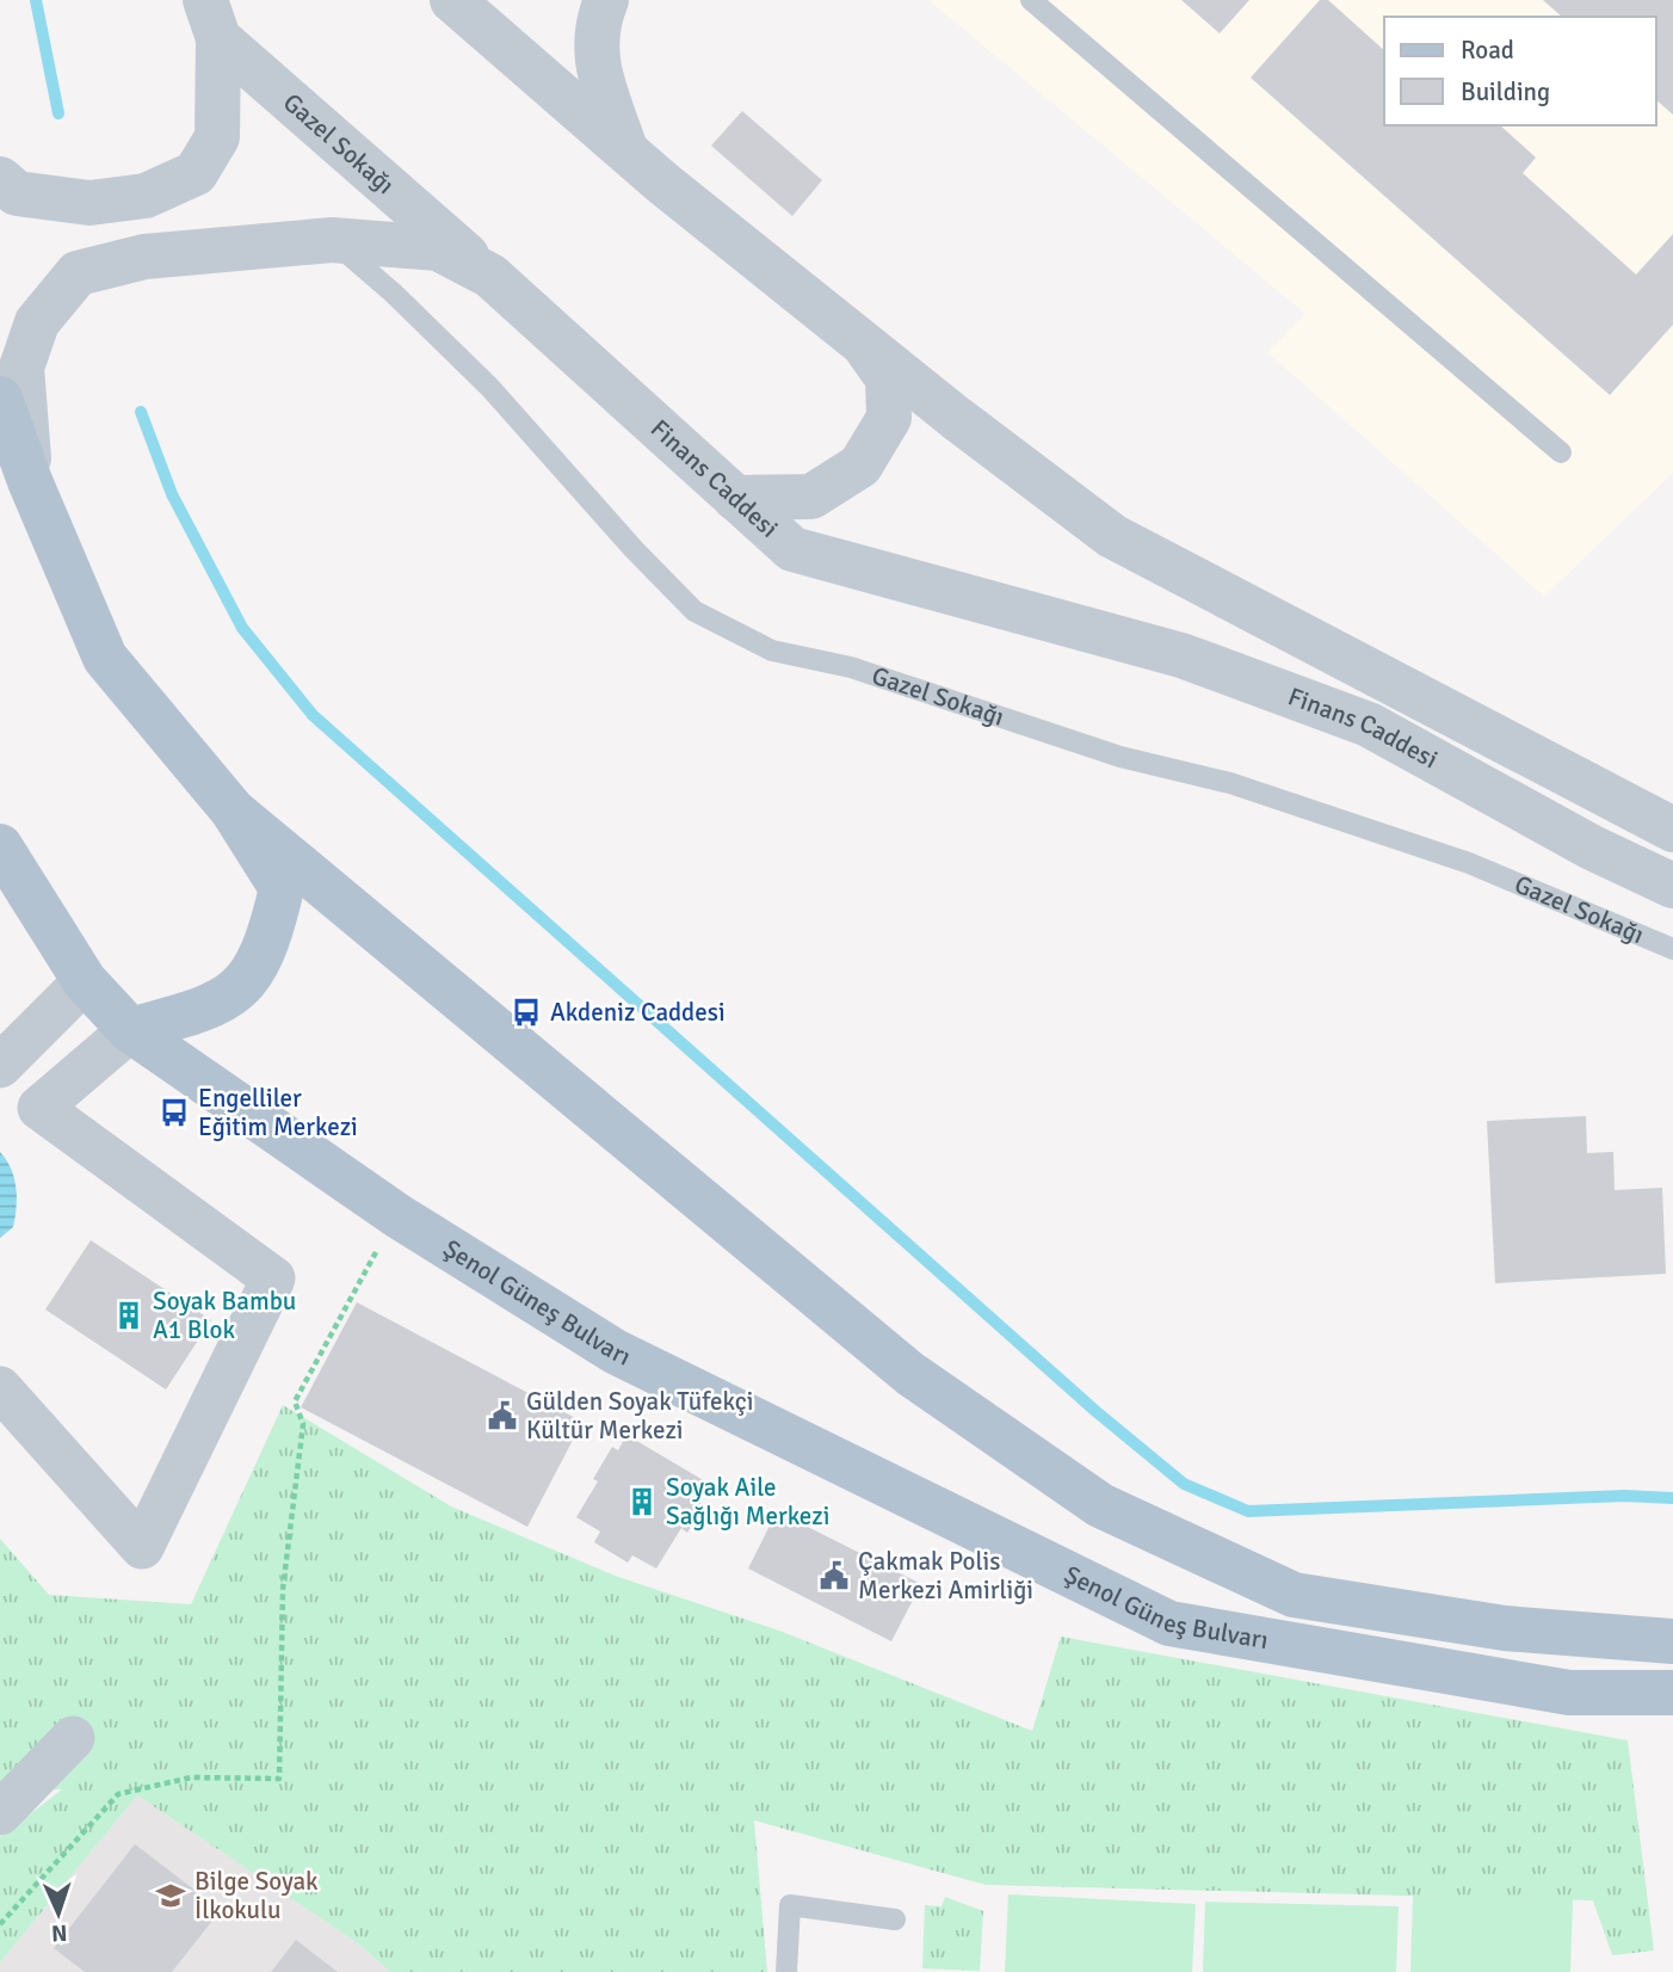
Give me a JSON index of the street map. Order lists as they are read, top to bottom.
{
  "streets": {
    "main road": ["Şenol Güneş Bulvarı"],
    "street": ["Gazel Sokağı", "Finans Caddesi"]
  },
  "crossings": [
    ["Gazel Sokağı", "Finans Caddesi"]
  ],
  "places": {
    "bus stop": ["Akdeniz Caddesi", "Engelliler Eğitim Merkezi"],
    "building": ["Soyak Bambu A1 Blok", "Soyak Aile Sağlığı Merkezi"],
    "public building": ["Gülden Soyak Tüfekçi Kültür Merkezi", "Çakmak Polis Merkezi Amirliği"],
    "school or university": ["Bilge Soyak İlkokulu"]
  },
  "legend": ["Road", "Building"],
  "north": "bottom"
}
